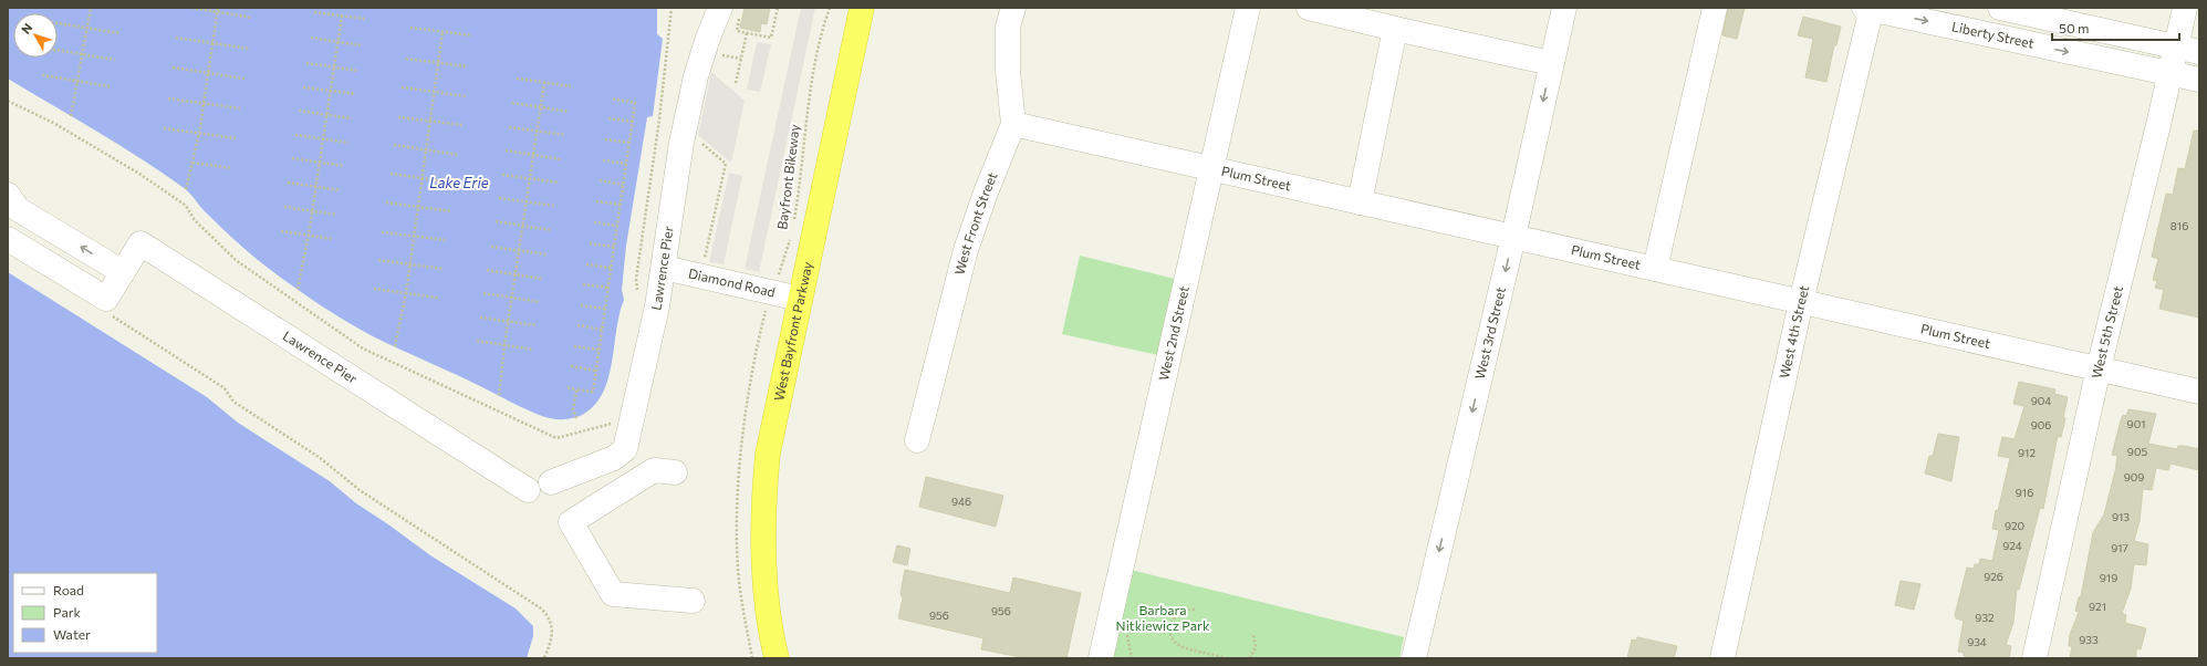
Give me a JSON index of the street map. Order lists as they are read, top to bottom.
{
  "streets": {
    "highway": ["West Bayfront Parkway"],
    "street": [
      "Liberty Street",
      "Plum Street",
      "West Front Street",
      "Lawrence Pier",
      "Diamond Road",
      "West 4th Street",
      "West 2nd Street",
      "West 3rd Street",
      "West 5th Street"
    ],
    "path": ["Bayfront Bikeway"]
  },
  "crossings": [
    ["Liberty Street", "West 4th Street"],
    ["Liberty Street", "West 5th Street"],
    ["Bayfront Bikeway", "Diamond Road"],
    ["Plum Street", "West Front Street"],
    ["Plum Street", "West 4th Street"],
    ["Plum Street", "West 2nd Street"],
    ["Plum Street", "West 3rd Street"],
    ["Plum Street", "West 5th Street"],
    ["Lawrence Pier", "Diamond Road"],
    ["Diamond Road", "West Bayfront Parkway"]
  ],
  "water": ["Lake Erie"],
  "parks": ["Barbara Nitkiewicz Park"],
  "house_numbers": [
    "816",
    "904",
    "901",
    "906",
    "905",
    "912",
    "909",
    "916",
    "946",
    "913",
    "920",
    "924",
    "917",
    "926",
    "919",
    "921",
    "956",
    "956",
    "932",
    "933",
    "934"
  ],
  "legend": ["Road", "Park", "Water"],
  "scale_bar": "50 m",
  "north": "top left"
}
